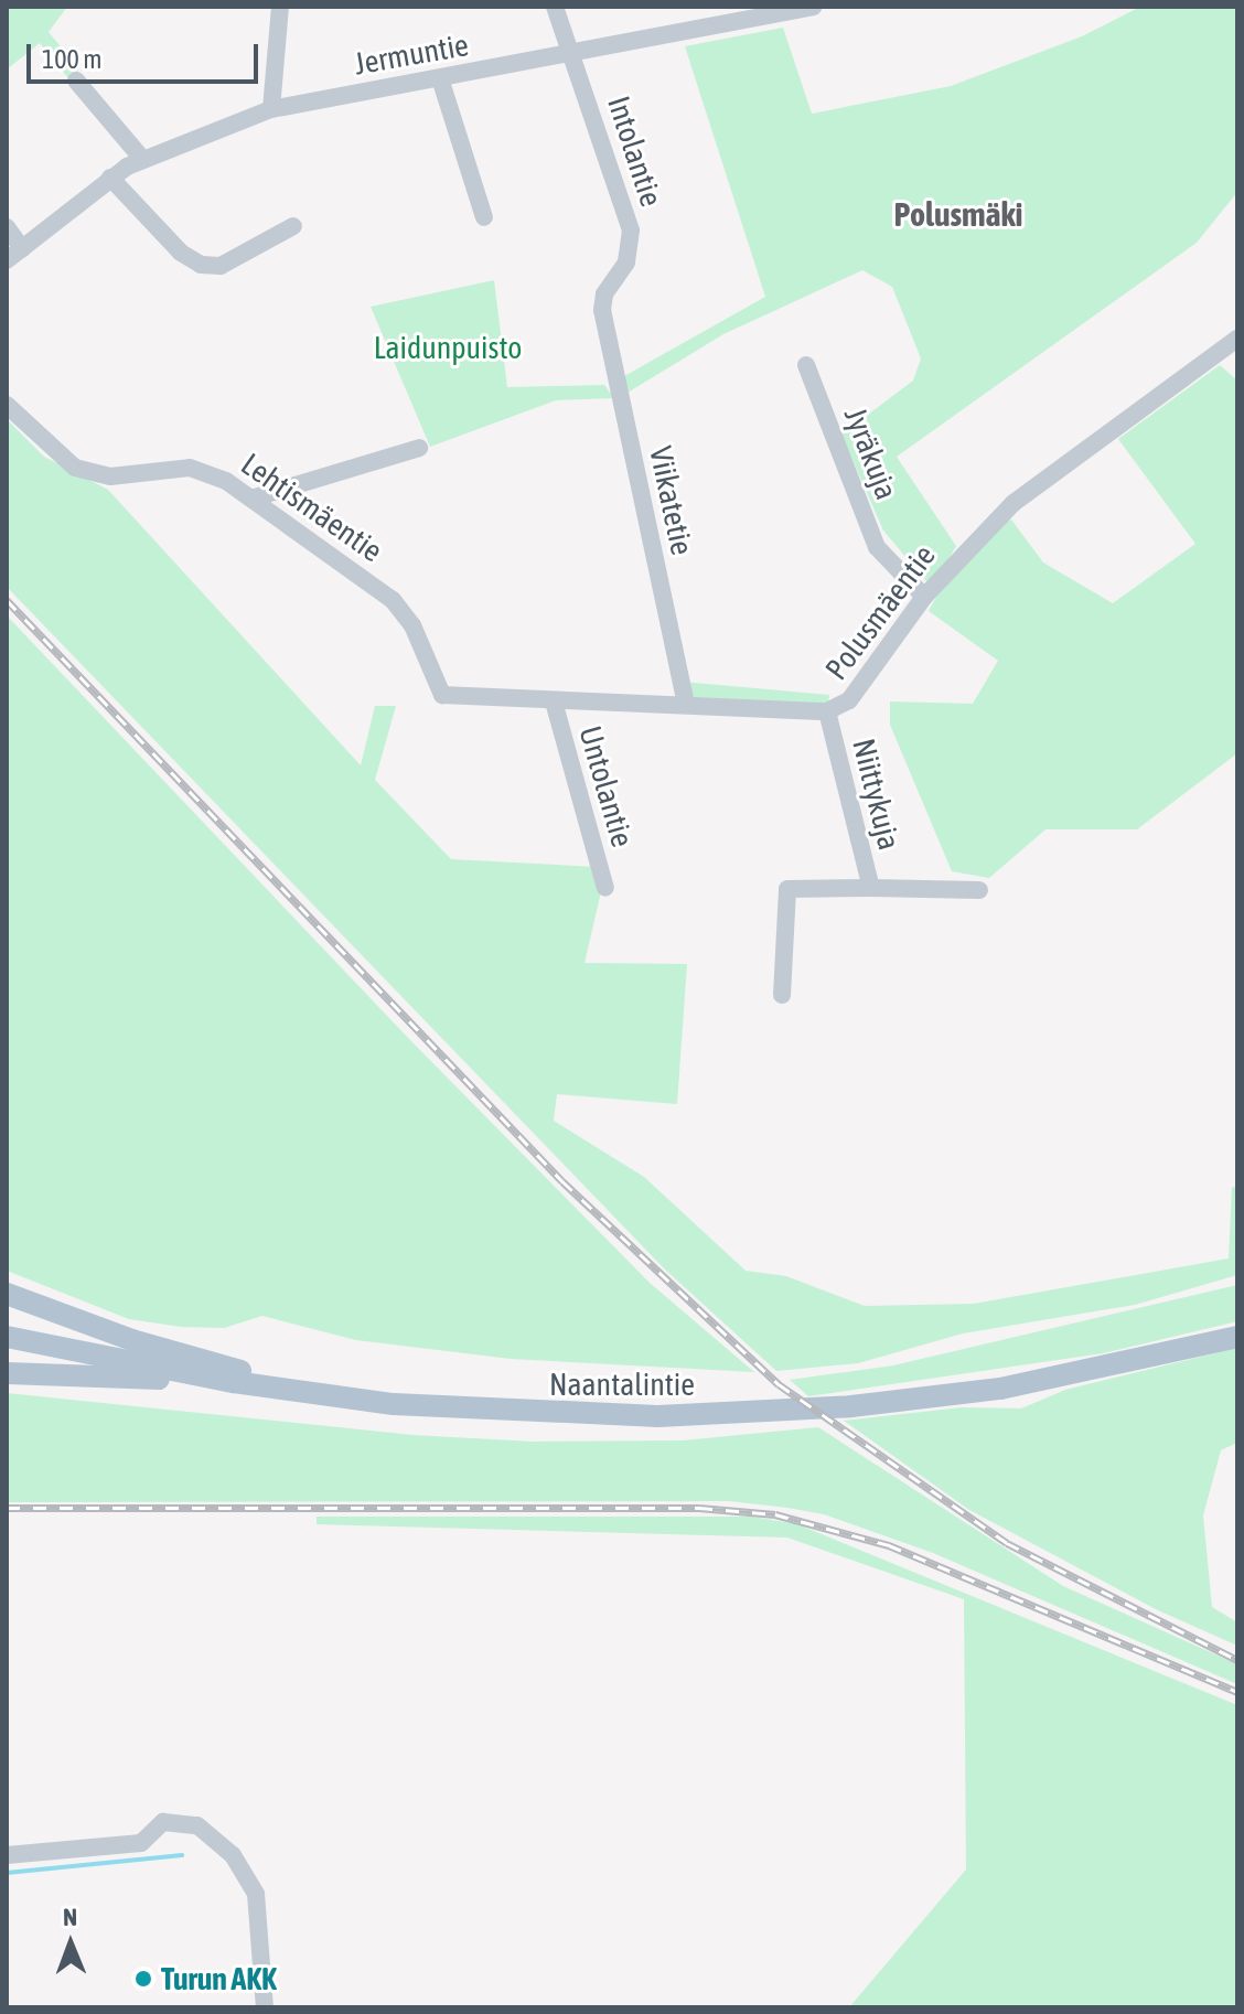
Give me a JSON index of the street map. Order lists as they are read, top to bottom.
{
  "streets": {
    "main road": ["Naantalintie"],
    "street": [
      "Jermuntie",
      "Intolantie",
      "Jyräkuja",
      "Viikatetie",
      "Lehtismäentie",
      "Polusmäentie",
      "Untolantie",
      "Niittykuja"
    ]
  },
  "crossings": [
    ["Jermuntie", "Intolantie"],
    ["Intolantie", "Viikatetie"],
    ["Jyräkuja", "Polusmäentie"],
    ["Viikatetie", "Polusmäentie"],
    ["Lehtismäentie", "Polusmäentie"],
    ["Polusmäentie", "Untolantie"],
    ["Polusmäentie", "Niittykuja"]
  ],
  "districts": ["Polusmäki"],
  "parks": ["Laidunpuisto"],
  "places": ["Turun AKK"],
  "scale_bar": "100 m",
  "north": "top"
}
